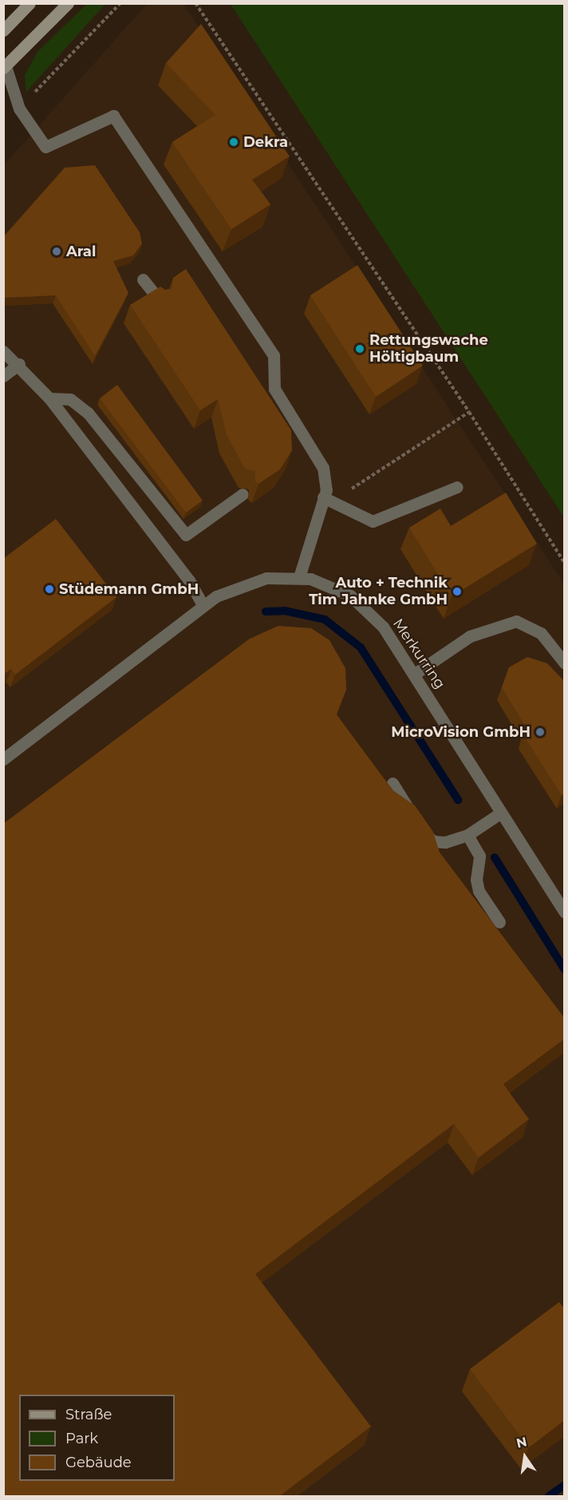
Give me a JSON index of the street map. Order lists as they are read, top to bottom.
{
  "streets": {
    "street": ["Merkurring"]
  },
  "places": [
    "Dekra",
    "Aral",
    "Rettungswache Höltigbaum",
    "Stüdemann GmbH",
    "Auto + Technik Tim Jahnke GmbH",
    "MicroVision GmbH"
  ],
  "legend": ["Straße", "Park", "Gebäude"],
  "north": "top"
}
